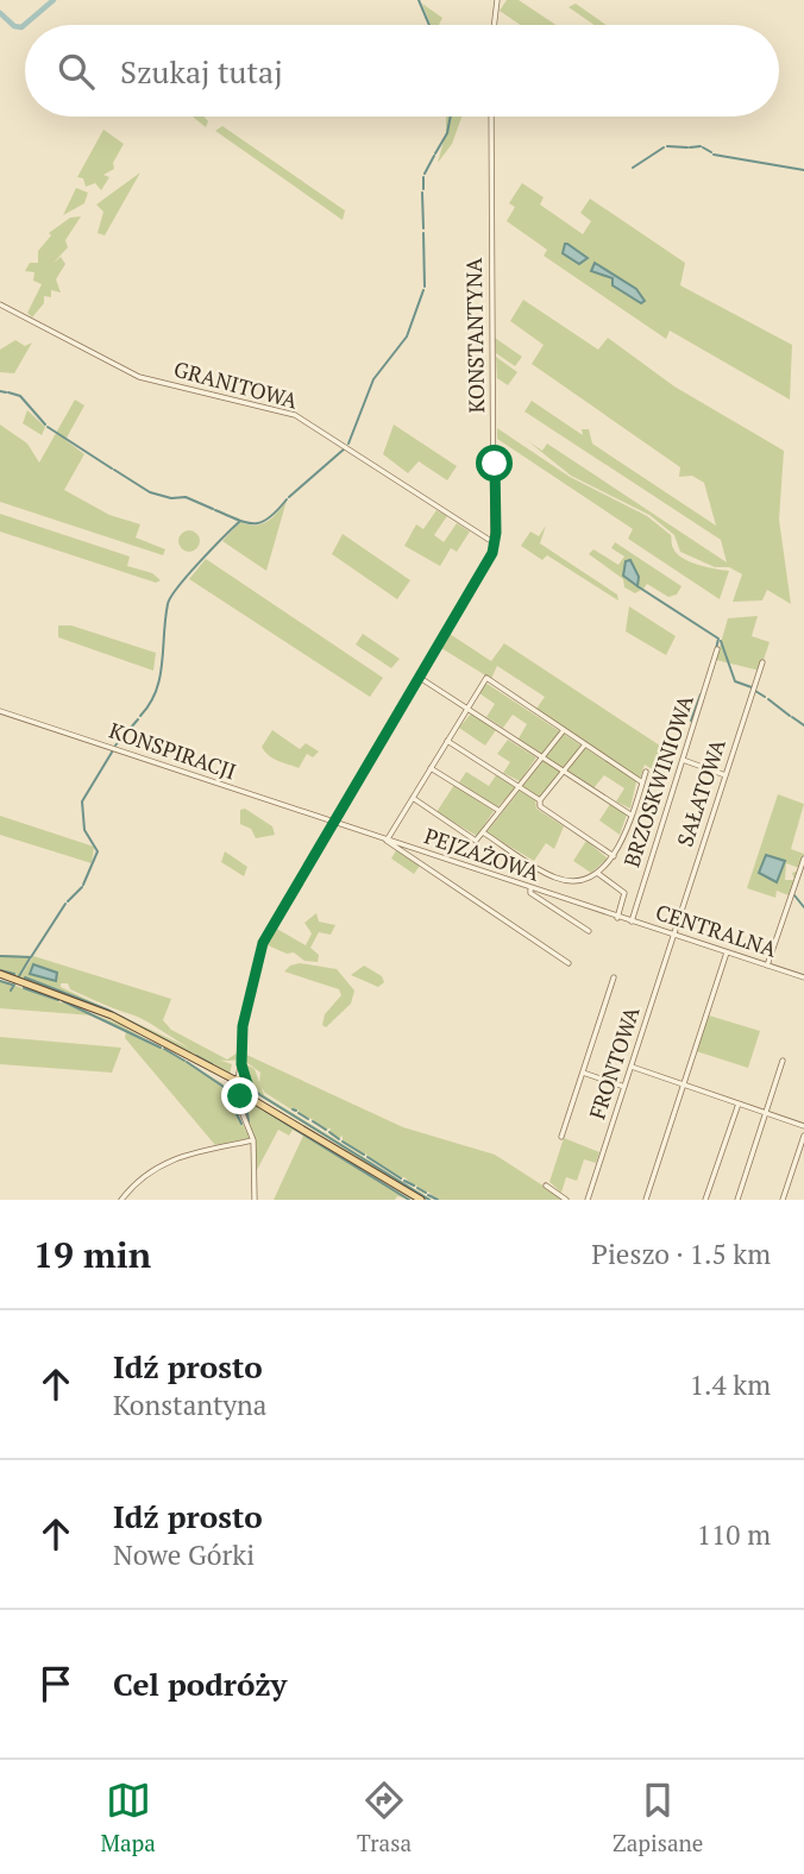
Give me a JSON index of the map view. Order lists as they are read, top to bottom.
{
  "streets": {
    "street": [
      "KONSTANTYNA",
      "GRANITOWA",
      "KONSPIRACJI",
      "BRZOSKWINIOWA",
      "SAŁATOWA",
      "PEJZAŻOWA",
      "CENTRALNA",
      "FRONTOWA"
    ]
  },
  "crossings": [
    ["KONSTANTYNA", "GRANITOWA"],
    ["KONSPIRACJI", "PEJZAŻOWA"],
    ["BRZOSKWINIOWA", "CENTRALNA"],
    ["SAŁATOWA", "CENTRALNA"],
    ["SAŁATOWA", "FRONTOWA"],
    ["PEJZAŻOWA", "CENTRALNA"],
    ["CENTRALNA", "FRONTOWA"]
  ],
  "page": {
    "search": "Szukaj tutaj",
    "heading": ["19 min", "Pieszo · 1.5 km"],
    "list": [
      ["Idź prosto", "Konstantyna", "1.4 km"],
      ["Idź prosto", "Nowe Górki", "110 m"],
      "Cel podróży"
    ],
    "nav": ["Mapa", "Trasa", "Zapisane"]
  }
}
